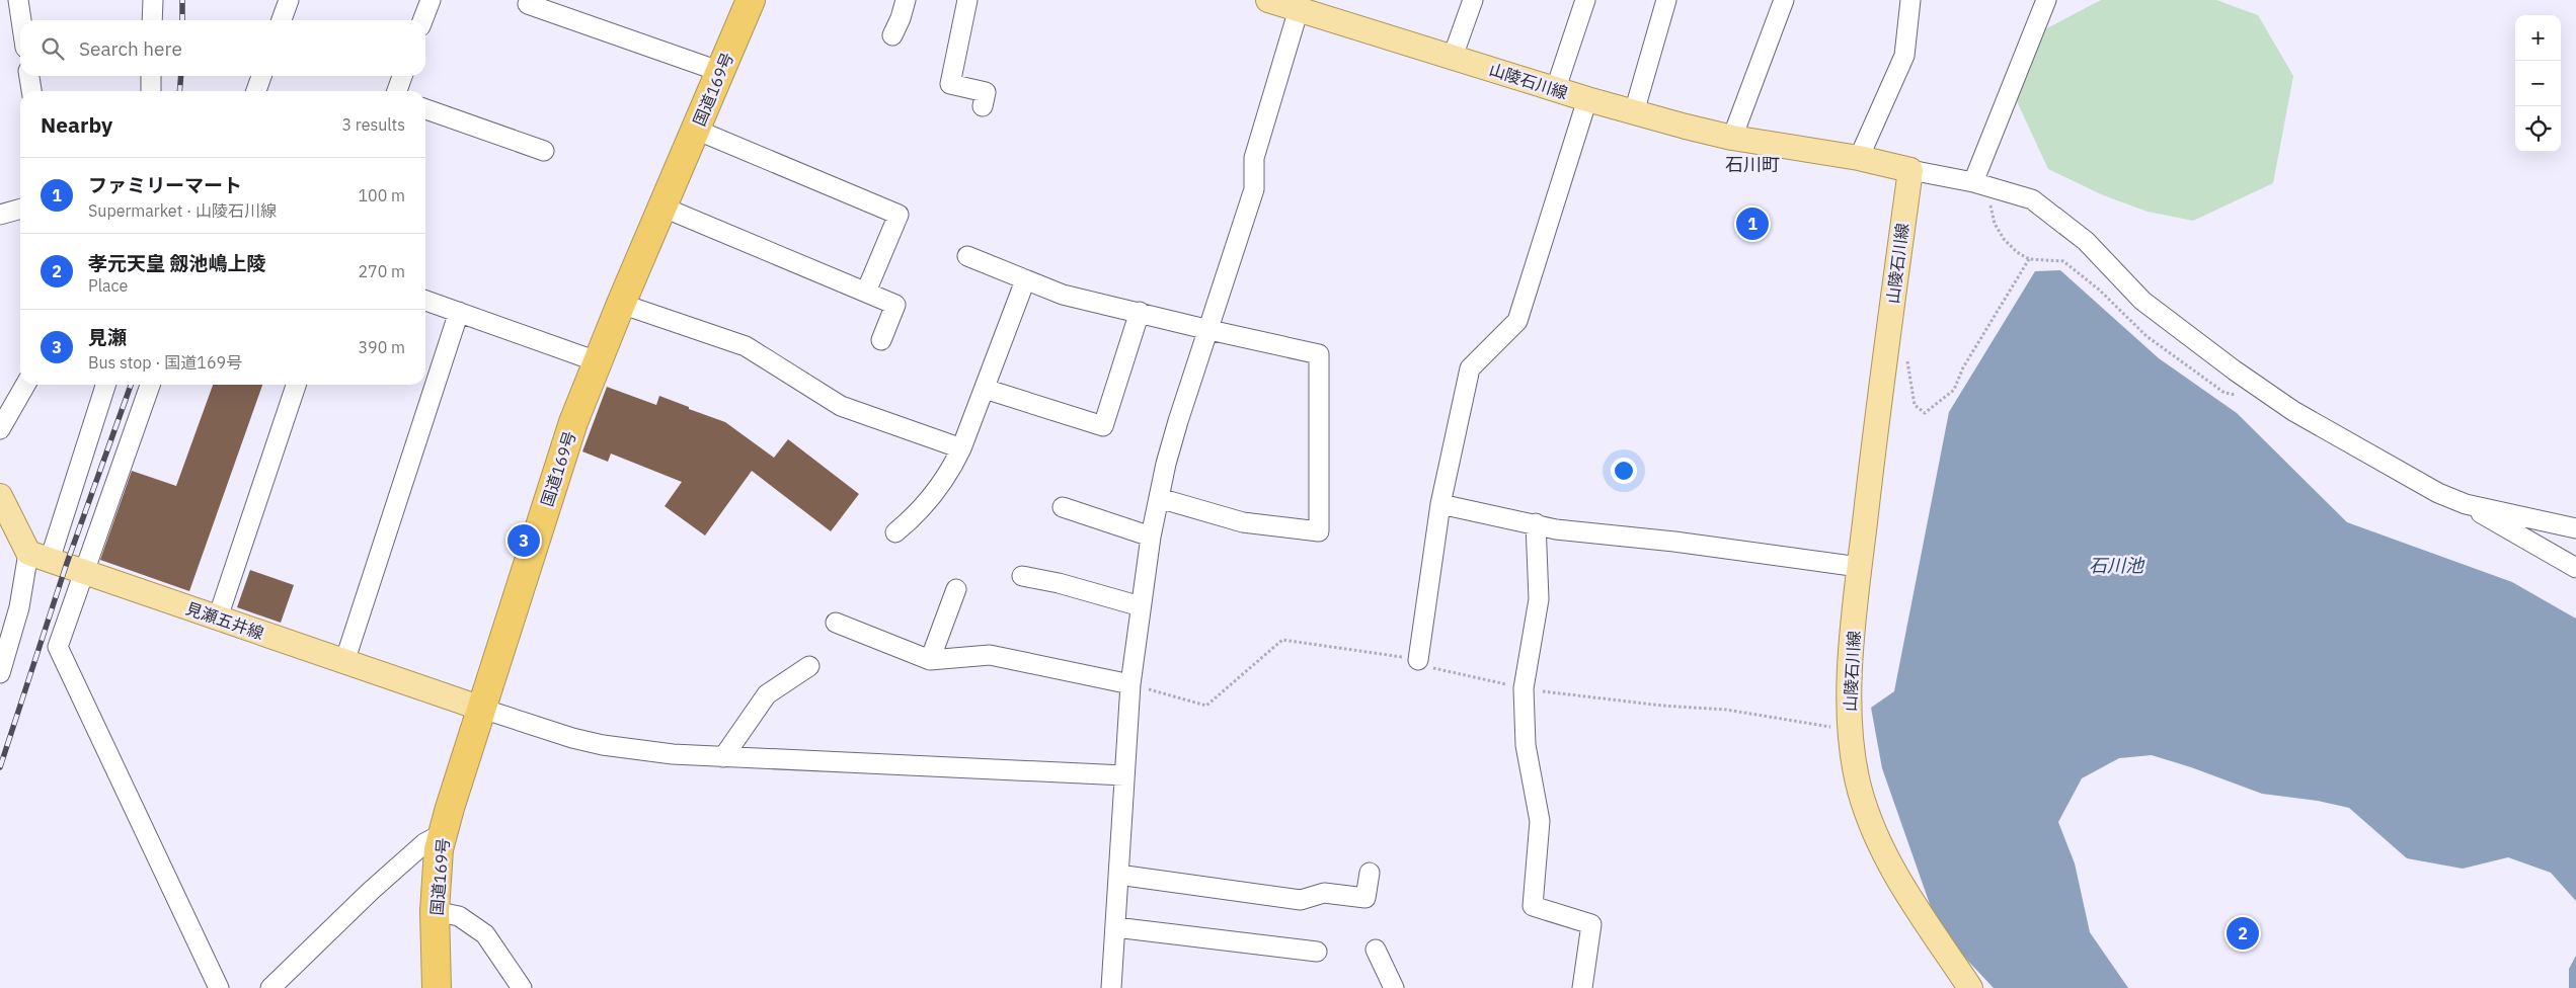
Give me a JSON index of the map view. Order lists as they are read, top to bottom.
{
  "streets": {
    "highway": ["国道169号"],
    "main road": ["山陵石川線", "見瀬五井線"]
  },
  "crossings": [
    ["国道169号", "見瀬五井線"]
  ],
  "districts": ["石川町"],
  "water": ["石川池"],
  "page": {
    "map_buttons": ["+", "−"],
    "search": "Search here",
    "heading": ["Nearby", "3 results"],
    "list": [
      {
        "mark": "1",
        "name": "ファミリーマート",
        "note": "Supermarket · 山陵石川線",
        "value": "100 m"
      },
      {
        "mark": "2",
        "name": "孝元天皇 劔池嶋上陵",
        "note": "Place",
        "value": "270 m"
      },
      {
        "mark": "3",
        "name": "見瀬",
        "note": "Bus stop · 国道169号",
        "value": "390 m"
      }
    ],
    "pins": ["1", "3", "2"]
  }
}
